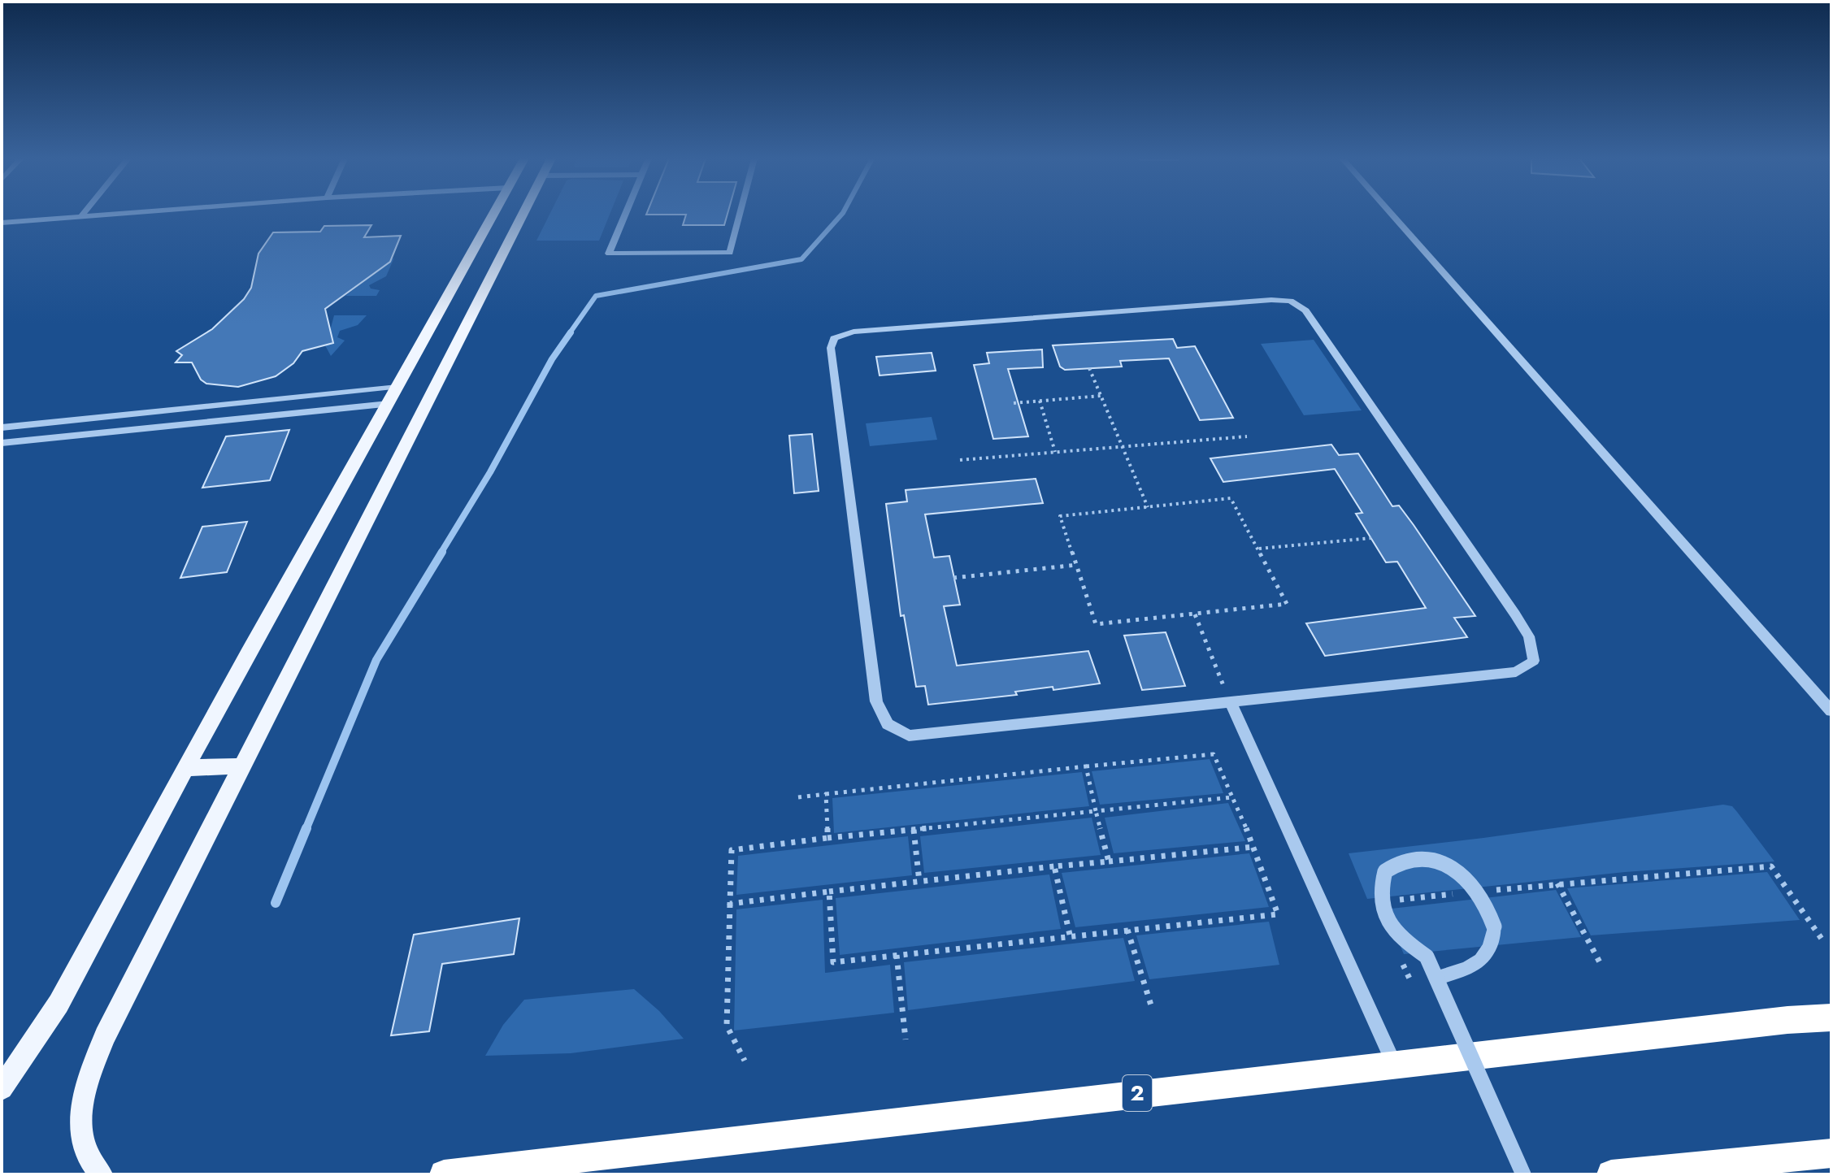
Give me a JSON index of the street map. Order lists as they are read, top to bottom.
{
  "streets": {
    "highway": ["2"]
  }
}
